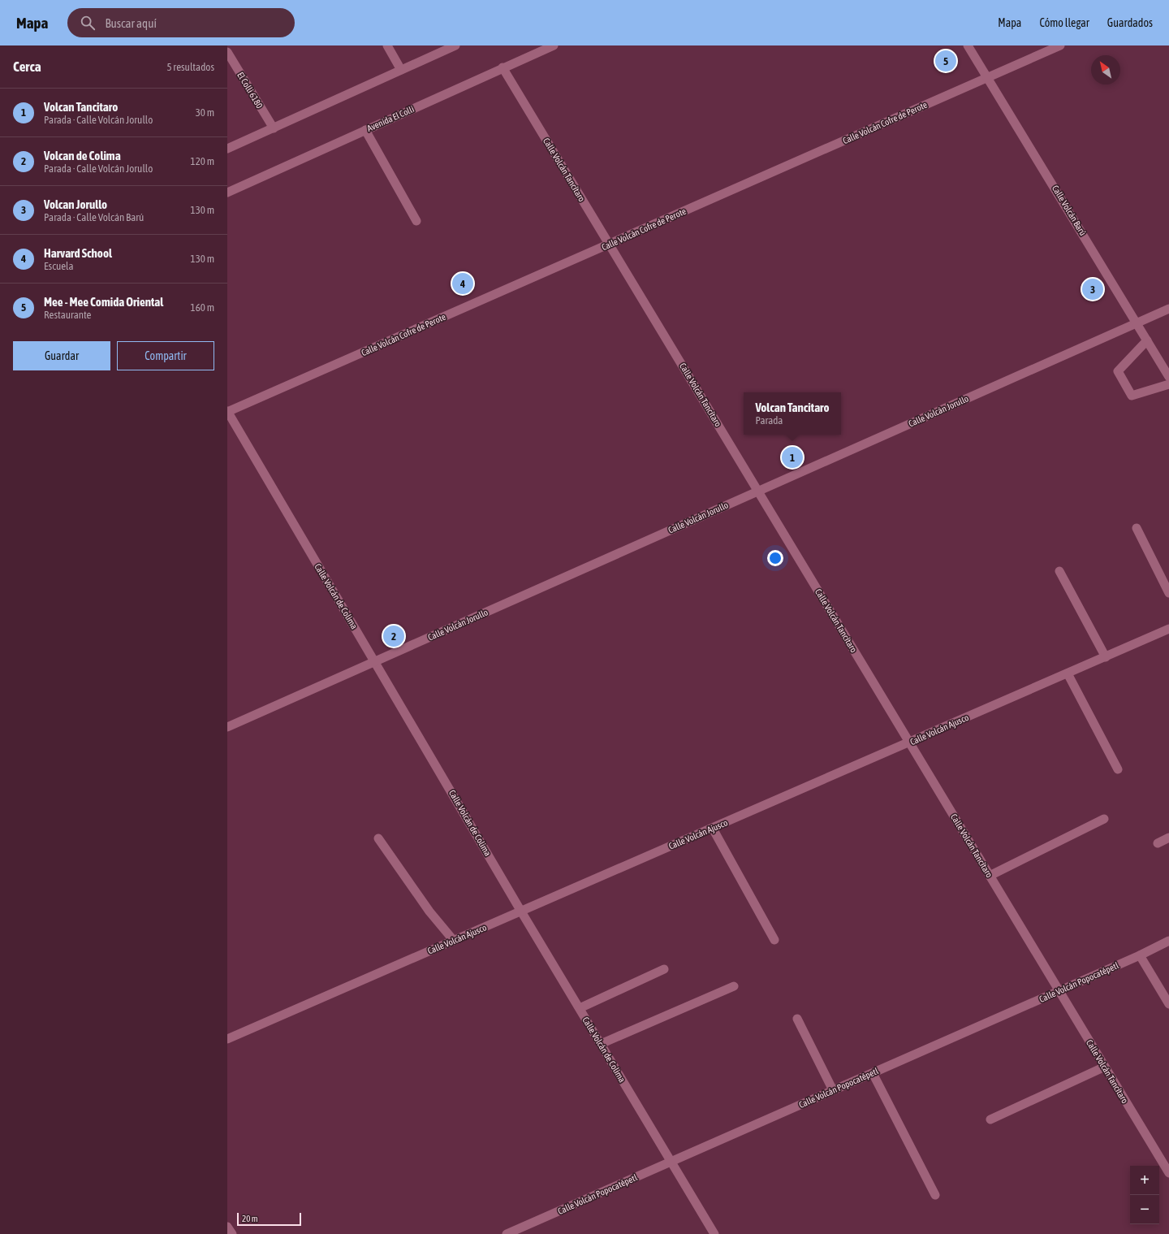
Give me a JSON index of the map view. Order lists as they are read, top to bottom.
{
  "streets": {
    "street": [
      "El Colli 6180",
      "Avenida El Colli",
      "Calle Volcán Cofre de Perote",
      "Calle Volcán Tancítaro",
      "Calle Volcán Barú",
      "Calle Volcán Jorullo",
      "Calle Volcán de Colima",
      "Calle Volcán Ajusco",
      "Calle Volcán Popocatépetl"
    ]
  },
  "crossings": [
    ["Avenida El Colli", "Calle Volcán Tancítaro"],
    ["Calle Volcán Cofre de Perote", "Calle Volcán Tancítaro"],
    ["Calle Volcán Cofre de Perote", "Calle Volcán Barú"],
    ["Calle Volcán Cofre de Perote", "Calle Volcán de Colima"],
    ["Calle Volcán Tancítaro", "Calle Volcán Jorullo"],
    ["Calle Volcán Tancítaro", "Calle Volcán Ajusco"],
    ["Calle Volcán Tancítaro", "Calle Volcán Popocatépetl"],
    ["Calle Volcán Barú", "Calle Volcán Jorullo"],
    ["Calle Volcán Jorullo", "Calle Volcán de Colima"],
    ["Calle Volcán de Colima", "Calle Volcán Ajusco"],
    ["Calle Volcán de Colima", "Calle Volcán Popocatépetl"]
  ],
  "scale_bar": "20 m",
  "north": "top left",
  "page": {
    "header": "Mapa",
    "search": "Buscar aquí",
    "nav": ["Mapa", "Cómo llegar", "Guardados"],
    "heading": ["Cerca", "5 resultados"],
    "pins": [
      "5",
      "4",
      "3",
      "1",
      "2"
    ],
    "list": [
      {
        "mark": "1",
        "name": "Volcan Tancitaro",
        "note": "Parada · Calle Volcán Jorullo",
        "value": "30 m"
      },
      {
        "mark": "2",
        "name": "Volcan de Colima",
        "note": "Parada · Calle Volcán Jorullo",
        "value": "120 m"
      },
      {
        "mark": "3",
        "name": "Volcan Jorullo",
        "note": "Parada · Calle Volcán Barú",
        "value": "130 m"
      },
      {
        "mark": "4",
        "name": "Harvard School",
        "note": "Escuela",
        "value": "130 m"
      },
      {
        "mark": "5",
        "name": "Mee - Mee Comida Oriental",
        "note": "Restaurante",
        "value": "160 m"
      }
    ],
    "buttons": ["Guardar", "Compartir"],
    "popup": ["Volcan Tancitaro", "Parada"],
    "map_buttons": ["+", "−"],
    "scale": "20 m"
  }
}
